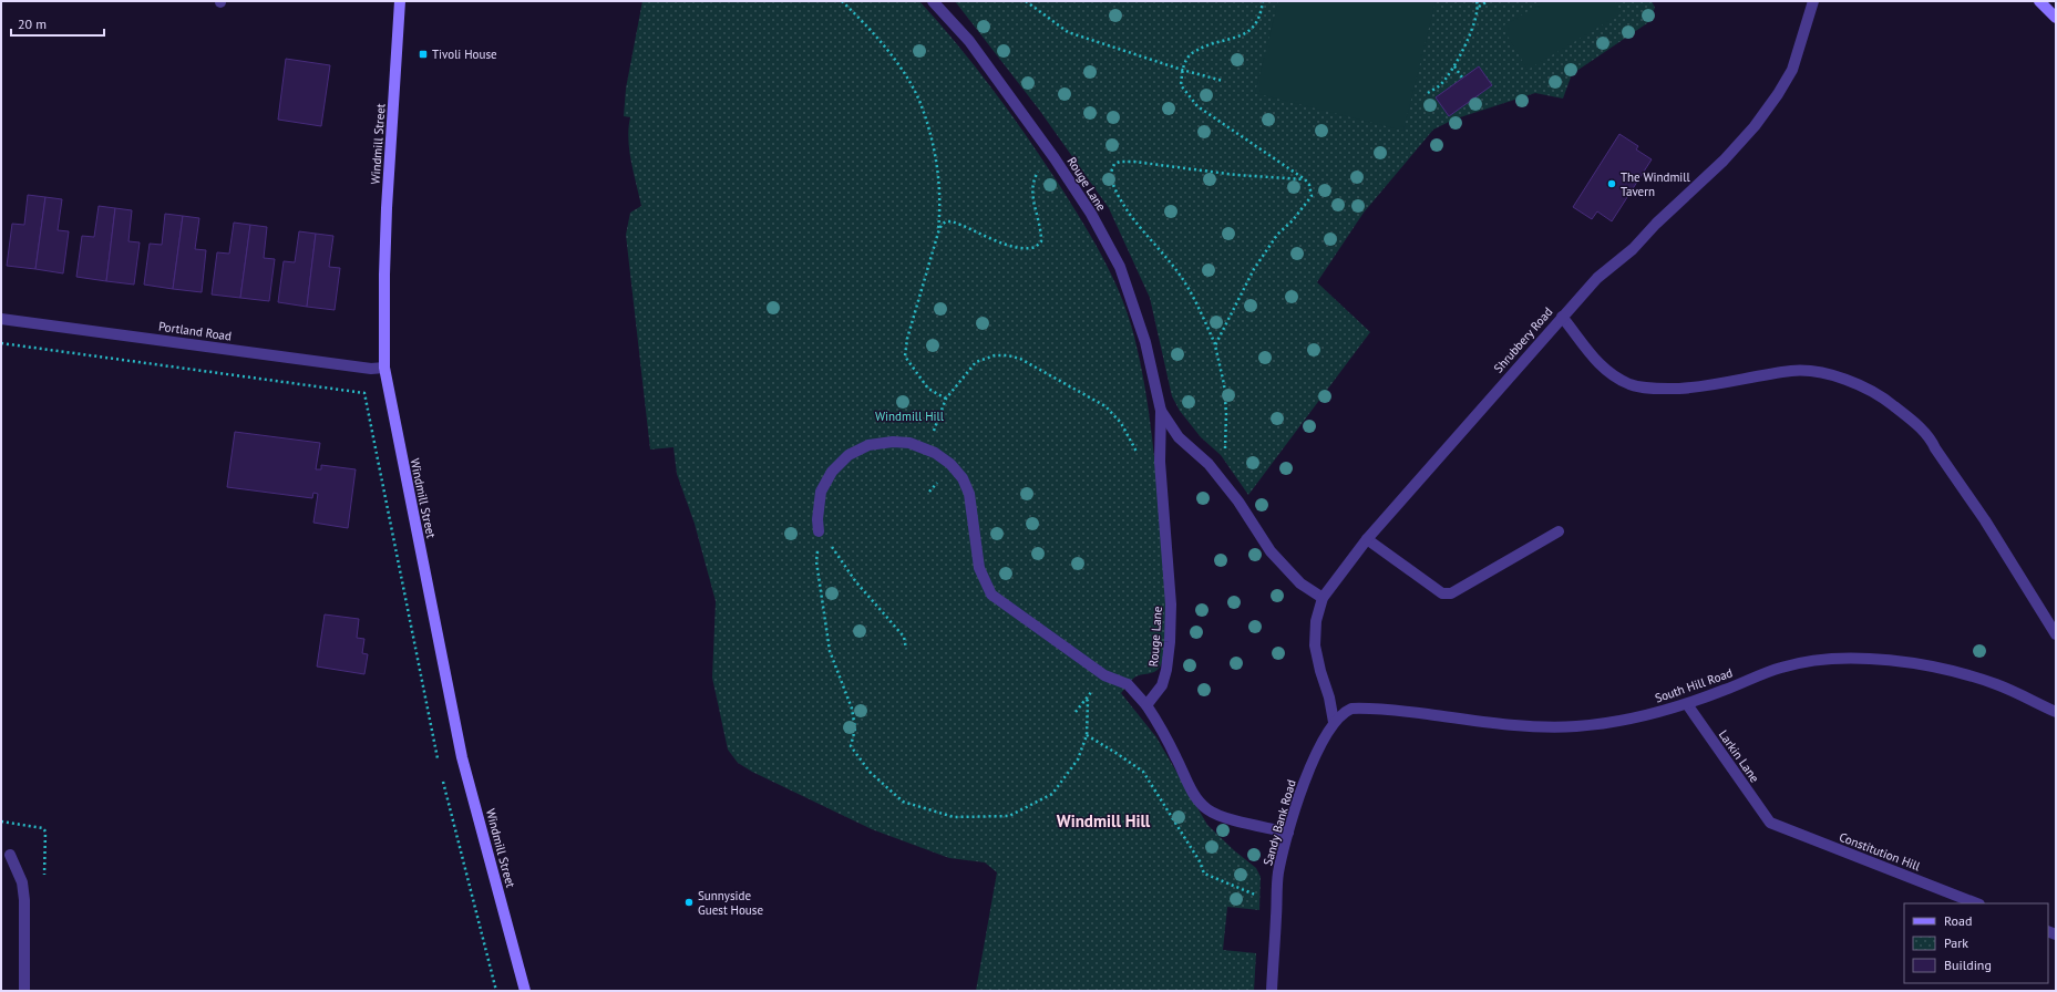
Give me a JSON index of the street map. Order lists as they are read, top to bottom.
{
  "streets": {
    "street": [
      "Windmill Street",
      "Rouge Lane",
      "Portland Road",
      "Shrubbery Road",
      "South Hill Road",
      "Larkin Lane",
      "Sandy Bank Road",
      "Constitution Hill"
    ]
  },
  "crossings": [
    ["Windmill Street", "Portland Road"],
    ["Rouge Lane", "Shrubbery Road"],
    ["Shrubbery Road", "South Hill Road"],
    ["Shrubbery Road", "Sandy Bank Road"],
    ["South Hill Road", "Larkin Lane"],
    ["South Hill Road", "Sandy Bank Road"],
    ["Larkin Lane", "Constitution Hill"]
  ],
  "districts": ["Windmill Hill"],
  "parks": ["Windmill Hill"],
  "places": {
    "transit": ["Tivoli House"],
    "other": ["The Windmill Tavern", "Sunnyside Guest House"]
  },
  "legend": ["Road", "Park", "Building"],
  "scale_bar": "20 m"
}
